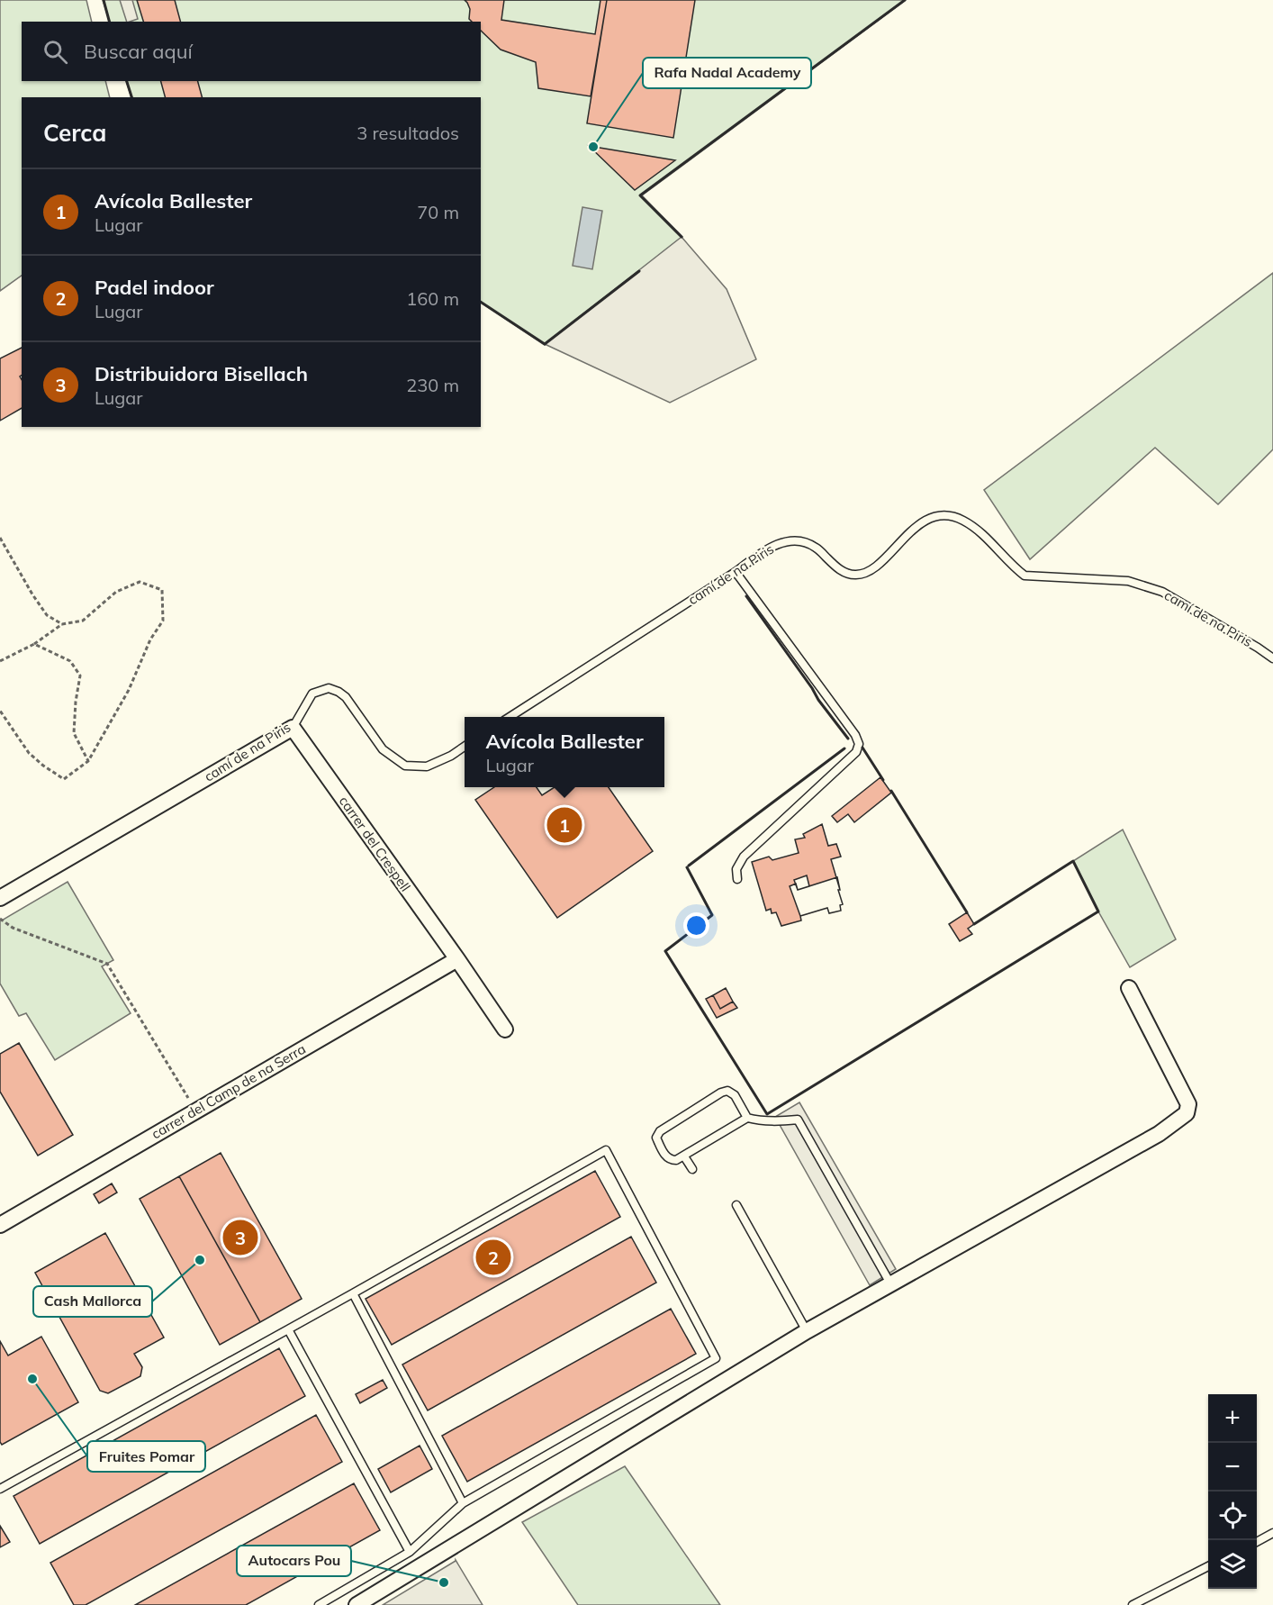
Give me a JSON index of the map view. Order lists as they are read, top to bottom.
{
  "streets": {
    "street": ["camí de na Piris", "carrer del Crespell", "carrer del Camp de na Serra"]
  },
  "crossings": [
    ["camí de na Piris", "carrer del Crespell"],
    ["carrer del Crespell", "carrer del Camp de na Serra"]
  ],
  "places": [
    "Rafa Nadal Academy",
    "Cash Mallorca",
    "Fruites Pomar",
    "Autocars Pou"
  ],
  "page": {
    "search": "Buscar aquí",
    "heading": ["Cerca", "3 resultados"],
    "list": [
      {
        "mark": "1",
        "name": "Avícola Ballester",
        "note": "Lugar",
        "value": "70 m"
      },
      {
        "mark": "2",
        "name": "Padel indoor",
        "note": "Lugar",
        "value": "160 m"
      },
      {
        "mark": "3",
        "name": "Distribuidora Bisellach",
        "note": "Lugar",
        "value": "230 m"
      }
    ],
    "popup": ["Avícola Ballester", "Lugar"],
    "pins": ["1", "3", "2"],
    "map_buttons": ["+", "−"]
  }
}
